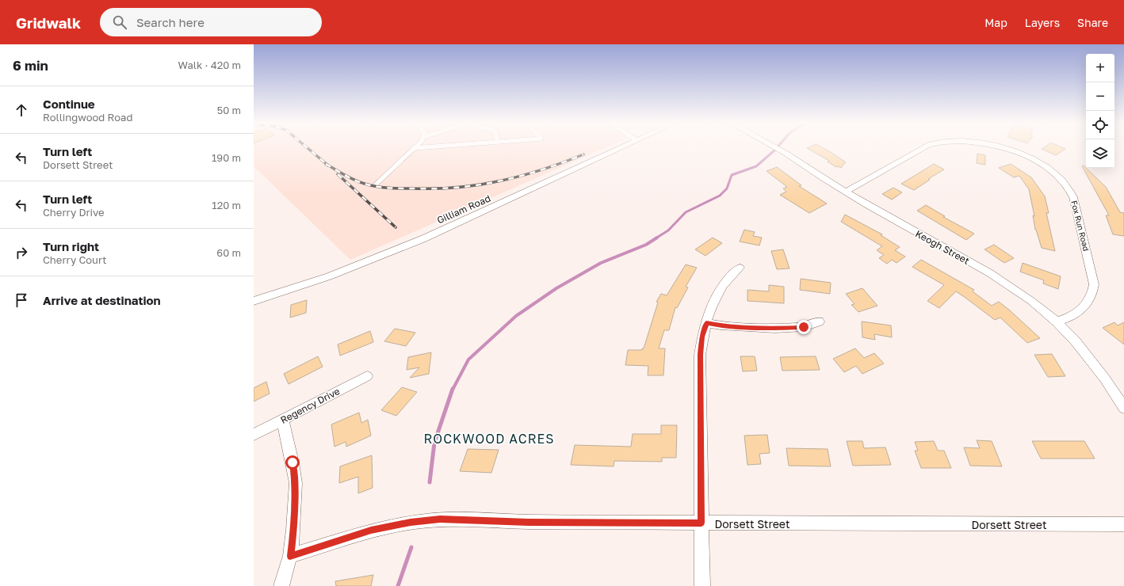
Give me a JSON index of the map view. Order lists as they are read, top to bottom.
{
  "streets": {
    "street": [
      "Gilliam Road",
      "Fox Run Road",
      "Keogh Street",
      "Regency Drive",
      "Dorsett Street"
    ]
  },
  "crossings": [
    ["Fox Run Road", "Keogh Street"]
  ],
  "districts": ["ROCKWOOD ACRES"],
  "page": {
    "header": "Gridwalk",
    "search": "Search here",
    "nav": ["Map", "Layers", "Share"],
    "heading": ["6 min", "Walk · 420 m"],
    "map_buttons": ["+", "−"],
    "list": [
      ["Continue", "Rollingwood Road", "50 m"],
      ["Turn left", "Dorsett Street", "190 m"],
      ["Turn left", "Cherry Drive", "120 m"],
      ["Turn right", "Cherry Court", "60 m"],
      "Arrive at destination"
    ]
  }
}
